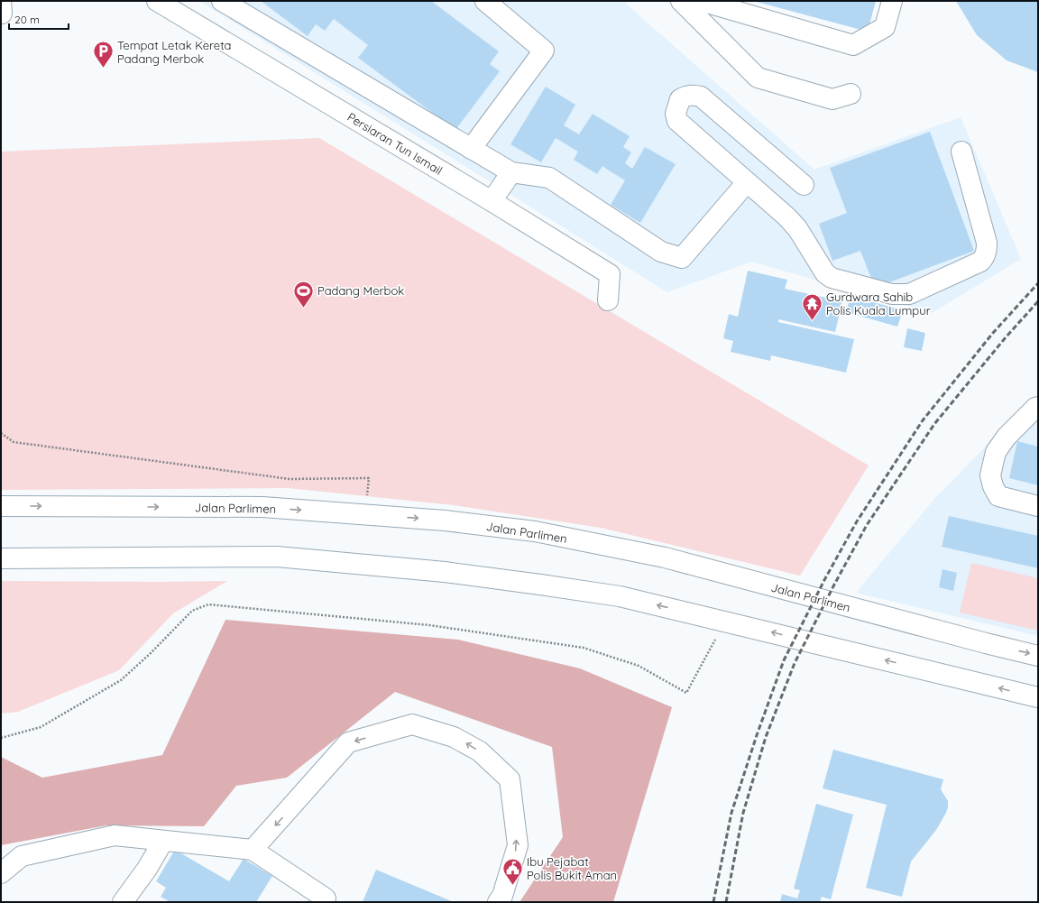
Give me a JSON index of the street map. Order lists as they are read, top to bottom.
{
  "streets": {
    "street": ["Persiaran Tun Ismail", "Jalan Parlimen"]
  },
  "places": {
    "parking": ["Tempat Letak Kereta Padang Merbok"],
    "sports": ["Padang Merbok"],
    "temple": ["Gurdwara Sahib Polis Kuala Lumpur"],
    "public building": ["Ibu Pejabat Polis Bukit Aman"]
  },
  "scale_bar": "20 m"
}
